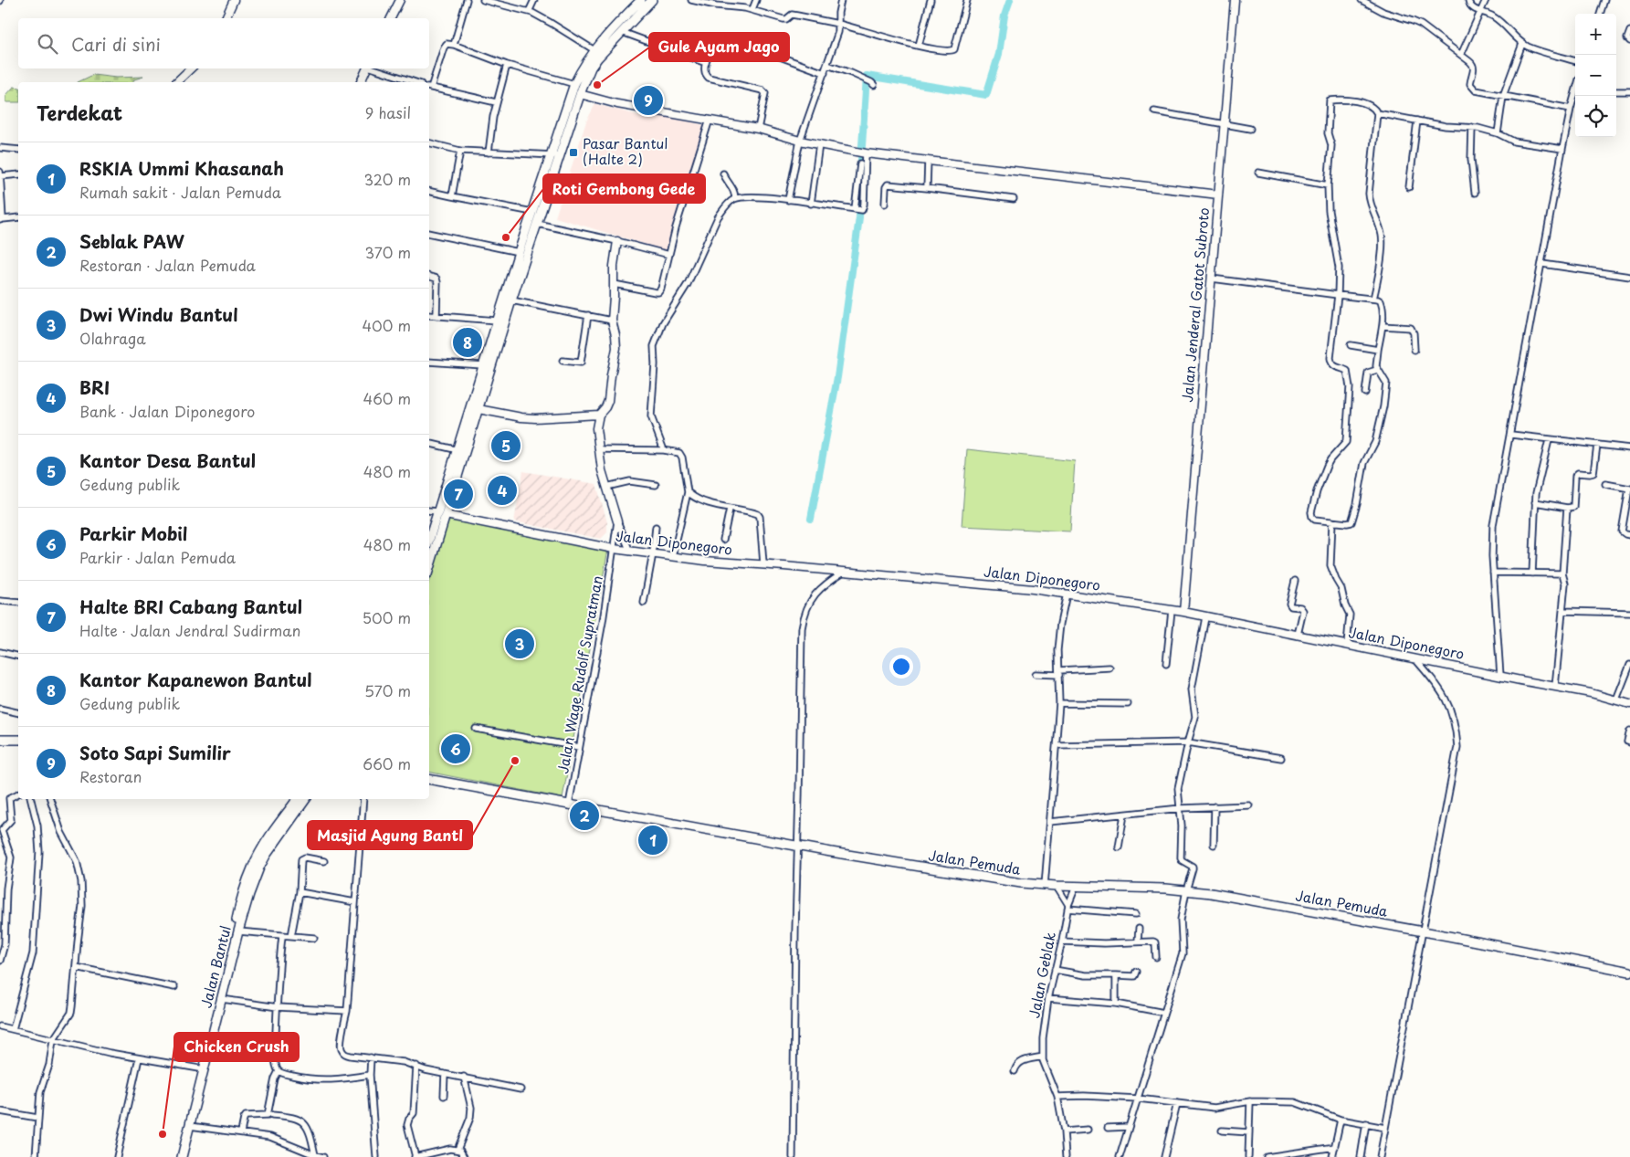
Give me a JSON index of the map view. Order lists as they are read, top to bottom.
{
  "streets": {
    "main road": [
      "Jalan Jenderal Gatot Subroto",
      "Jalan Diponegoro",
      "Jalan Pemuda",
      "Jalan Bantul"
    ],
    "street": ["Jalan Wage Rudolf Supratman", "Jalan Geblak"]
  },
  "crossings": [
    ["Jalan Jenderal Gatot Subroto", "Jalan Diponegoro"],
    ["Jalan Diponegoro", "Jalan Wage Rudolf Supratman"],
    ["Jalan Wage Rudolf Supratman", "Jalan Pemuda"],
    ["Jalan Pemuda", "Jalan Geblak"]
  ],
  "places": {
    "other": [
      "Gule Ayam Jago",
      "Roti Gembong Gede",
      "Masjid Agung Bantl",
      "Chicken Crush"
    ],
    "transit": ["Pasar Bantul (Halte 2)"]
  },
  "page": {
    "map_buttons": ["+", "−"],
    "search": "Cari di sini",
    "heading": ["Terdekat", "9 hasil"],
    "pins": [
      "9",
      "8",
      "5",
      "4",
      "7",
      "3",
      "6",
      "2",
      "1"
    ],
    "list": [
      {
        "mark": "1",
        "name": "RSKIA Ummi Khasanah",
        "note": "Rumah sakit · Jalan Pemuda",
        "value": "320 m"
      },
      {
        "mark": "2",
        "name": "Seblak PAW",
        "note": "Restoran · Jalan Pemuda",
        "value": "370 m"
      },
      {
        "mark": "3",
        "name": "Dwi Windu Bantul",
        "note": "Olahraga",
        "value": "400 m"
      },
      {
        "mark": "4",
        "name": "BRI",
        "note": "Bank · Jalan Diponegoro",
        "value": "460 m"
      },
      {
        "mark": "5",
        "name": "Kantor Desa Bantul",
        "note": "Gedung publik",
        "value": "480 m"
      },
      {
        "mark": "6",
        "name": "Parkir Mobil",
        "note": "Parkir · Jalan Pemuda",
        "value": "480 m"
      },
      {
        "mark": "7",
        "name": "Halte BRI Cabang Bantul",
        "note": "Halte · Jalan Jendral Sudirman",
        "value": "500 m"
      },
      {
        "mark": "8",
        "name": "Kantor Kapanewon Bantul",
        "note": "Gedung publik",
        "value": "570 m"
      },
      {
        "mark": "9",
        "name": "Soto Sapi Sumilir",
        "note": "Restoran",
        "value": "660 m"
      }
    ]
  }
}
